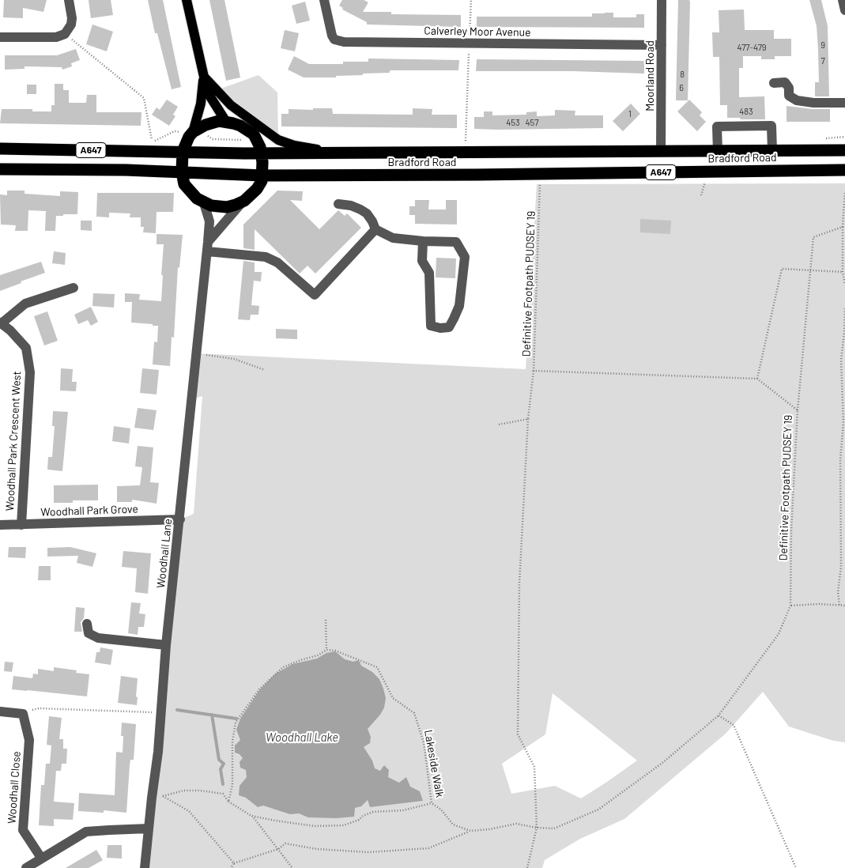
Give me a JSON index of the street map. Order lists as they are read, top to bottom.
{
  "streets": {
    "highway": ["A647", "Bradford Road"],
    "street": [
      "Calverley Moor Avenue",
      "Moorland Road",
      "Woodhall Park Crescent West",
      "Woodhall Park Grove",
      "Woodhall Lane",
      "Woodhall Close"
    ],
    "path": ["Definitive Footpath PUDSEY 19", "Lakeside Walk"]
  },
  "crossings": [
    ["Calverley Moor Avenue", "Moorland Road"],
    ["Moorland Road", "Bradford Road"],
    ["Definitive Footpath PUDSEY 19", "Lakeside Walk"],
    ["Woodhall Park Crescent West", "Woodhall Park Grove"],
    ["Woodhall Park Grove", "Woodhall Lane"]
  ],
  "water": ["Woodhall Lake"],
  "house_numbers": [
    "9",
    "477-479",
    "7",
    "8",
    "6",
    "483",
    "1",
    "453",
    "457"
  ]
}
